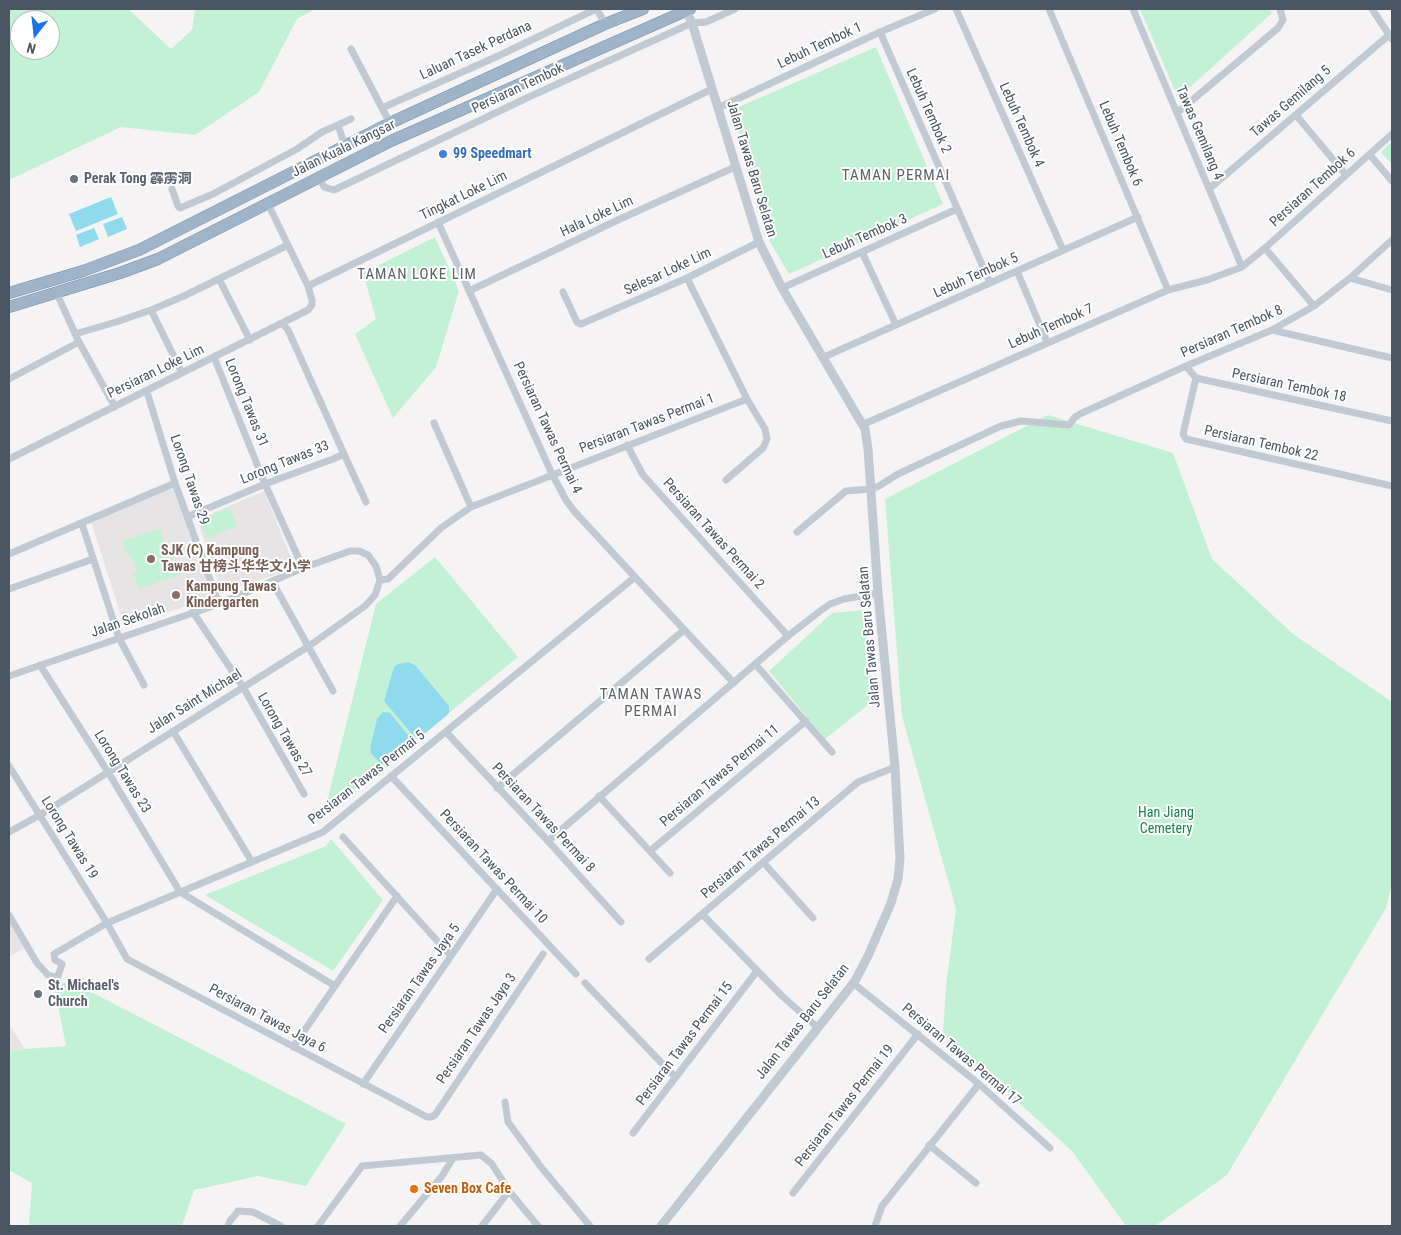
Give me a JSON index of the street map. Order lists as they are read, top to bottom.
{
  "streets": {
    "highway": ["Jalan Kuala Kangsar"],
    "street": [
      "Lebuh Tembok 1",
      "Laluan Tasek Perdana",
      "Persiaran Tembok",
      "Tawas Gemilang 5",
      "Lebuh Tembok 2",
      "Lebuh Tembok 4",
      "Tawas Gemilang 4",
      "Lebuh Tembok 6",
      "Jalan Tawas Baru Selatan",
      "Persiaran Tembok 6",
      "Tingkat Loke Lim",
      "Hala Loke Lim",
      "Lebuh Tembok 3",
      "Selesar Loke Lim",
      "Lebuh Tembok 5",
      "Lebuh Tembok 7",
      "Persiaran Tembok 8",
      "Persiaran Loke Lim",
      "Persiaran Tembok 18",
      "Lorong Tawas 31",
      "Persiaran Tawas Permai 1",
      "Persiaran Tawas Permai 4",
      "Persiaran Tembok 22",
      "Lorong Tawas 33",
      "Lorong Tawas 29",
      "Persiaran Tawas Permai 2",
      "Jalan Sekolah",
      "Jalan Saint Michael",
      "Lorong Tawas 27",
      "Lorong Tawas 23",
      "Persiaran Tawas Permai 11",
      "Persiaran Tawas Permai 5",
      "Persiaran Tawas Permai 8",
      "Lorong Tawas 19",
      "Persiaran Tawas Permai 13",
      "Persiaran Tawas Permai 10",
      "Persiaran Tawas Jaya 5",
      "Persiaran Tawas Jaya 6",
      "Persiaran Tawas Jaya 3",
      "Persiaran Tawas Permai 15",
      "Persiaran Tawas Permai 17",
      "Persiaran Tawas Permai 19"
    ]
  },
  "crossings": [
    ["Lebuh Tembok 1", "Lebuh Tembok 2"],
    ["Lebuh Tembok 1", "Jalan Tawas Baru Selatan"],
    ["Laluan Tasek Perdana", "Jalan Kuala Kangsar"],
    ["Persiaran Tembok", "Jalan Kuala Kangsar"],
    ["Persiaran Tembok", "Jalan Tawas Baru Selatan"],
    ["Tawas Gemilang 5", "Tawas Gemilang 4"],
    ["Lebuh Tembok 2", "Lebuh Tembok 3"],
    ["Lebuh Tembok 2", "Lebuh Tembok 5"],
    ["Lebuh Tembok 4", "Lebuh Tembok 5"],
    ["Tawas Gemilang 4", "Lebuh Tembok 7"],
    ["Lebuh Tembok 6", "Lebuh Tembok 5"],
    ["Lebuh Tembok 6", "Lebuh Tembok 7"],
    ["Jalan Kuala Kangsar", "Jalan Tawas Baru Selatan"],
    ["Jalan Tawas Baru Selatan", "Tingkat Loke Lim"],
    ["Jalan Tawas Baru Selatan", "Hala Loke Lim"],
    ["Jalan Tawas Baru Selatan", "Lebuh Tembok 3"],
    ["Jalan Tawas Baru Selatan", "Selesar Loke Lim"],
    ["Jalan Tawas Baru Selatan", "Lebuh Tembok 5"],
    ["Jalan Tawas Baru Selatan", "Lebuh Tembok 7"],
    ["Jalan Tawas Baru Selatan", "Persiaran Tembok 8"],
    ["Jalan Tawas Baru Selatan", "Persiaran Tawas Permai 13"],
    ["Jalan Tawas Baru Selatan", "Persiaran Tawas Permai 17"],
    ["Persiaran Tembok 6", "Lebuh Tembok 7"],
    ["Tingkat Loke Lim", "Persiaran Loke Lim"],
    ["Tingkat Loke Lim", "Persiaran Tawas Permai 4"],
    ["Hala Loke Lim", "Persiaran Tawas Permai 4"],
    ["Persiaran Loke Lim", "Lorong Tawas 31"],
    ["Persiaran Loke Lim", "Lorong Tawas 33"],
    ["Persiaran Loke Lim", "Lorong Tawas 29"],
    ["Persiaran Tembok 18", "Persiaran Tembok 22"],
    ["Lorong Tawas 31", "Lorong Tawas 33"],
    ["Lorong Tawas 31", "Jalan Sekolah"],
    ["Persiaran Tawas Permai 1", "Persiaran Tawas Permai 4"],
    ["Persiaran Tawas Permai 1", "Persiaran Tawas Permai 2"],
    ["Persiaran Tawas Permai 1", "Jalan Sekolah"],
    ["Persiaran Tawas Permai 1", "Jalan Saint Michael"],
    ["Persiaran Tawas Permai 4", "Persiaran Tawas Permai 5"],
    ["Lorong Tawas 33", "Lorong Tawas 29"],
    ["Lorong Tawas 29", "Jalan Sekolah"],
    ["Jalan Sekolah", "Jalan Saint Michael"],
    ["Jalan Sekolah", "Lorong Tawas 27"],
    ["Jalan Sekolah", "Lorong Tawas 23"],
    ["Jalan Saint Michael", "Lorong Tawas 27"],
    ["Jalan Saint Michael", "Lorong Tawas 23"],
    ["Jalan Saint Michael", "Lorong Tawas 19"],
    ["Lorong Tawas 23", "Persiaran Tawas Permai 5"],
    ["Persiaran Tawas Permai 5", "Persiaran Tawas Permai 8"],
    ["Persiaran Tawas Permai 5", "Lorong Tawas 19"],
    ["Persiaran Tawas Permai 5", "Persiaran Tawas Permai 10"],
    ["Persiaran Tawas Permai 5", "Persiaran Tawas Jaya 6"],
    ["Lorong Tawas 19", "Persiaran Tawas Jaya 6"],
    ["Persiaran Tawas Permai 10", "Persiaran Tawas Jaya 5"],
    ["Persiaran Tawas Jaya 5", "Persiaran Tawas Jaya 6"],
    ["Persiaran Tawas Jaya 6", "Persiaran Tawas Jaya 3"],
    ["Persiaran Tawas Permai 17", "Persiaran Tawas Permai 19"]
  ],
  "districts": ["TAMAN PERMAI", "TAMAN LOKE LIM", "TAMAN TAWAS PERMAI"],
  "parks": ["Han Jiang Cemetery"],
  "places": [
    "99 Speedmart",
    "Perak Tong 霹雳洞",
    "SJK (C) Kampung Tawas 甘榜斗华华文小学",
    "Kampung Tawas Kindergarten",
    "St. Michael's Church",
    "Seven Box Cafe"
  ],
  "north": "bottom"
}
